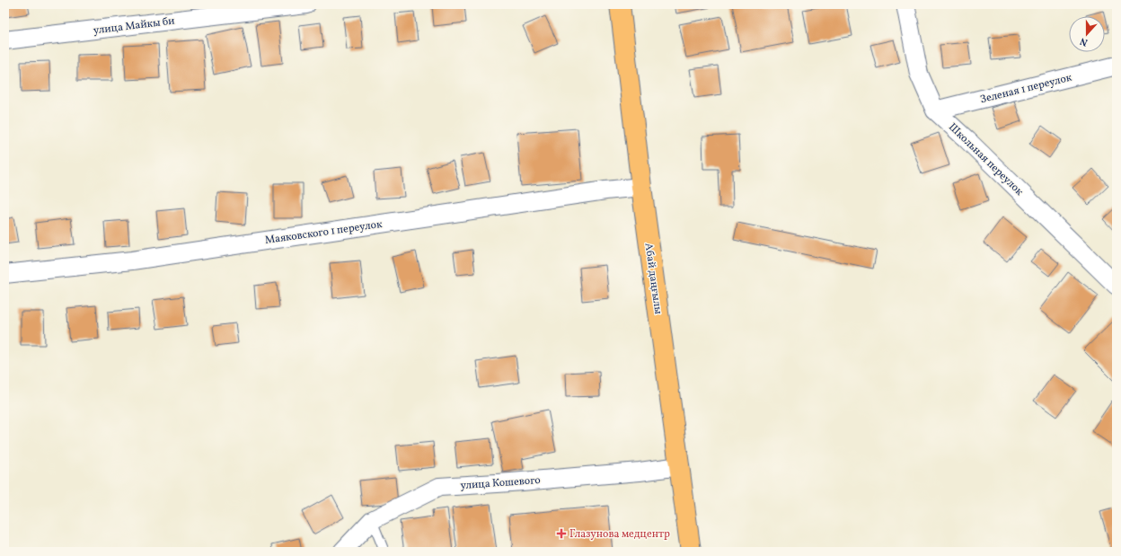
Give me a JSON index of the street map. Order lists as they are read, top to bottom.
{
  "streets": {
    "main road": ["Абай даңғылы"],
    "street": [
      "улица Майкы би",
      "Зеленая 1 переулок",
      "Школьная переулок",
      "Маяковского 1 переулок",
      "улица Кошевого"
    ]
  },
  "crossings": [
    ["Зеленая 1 переулок", "Школьная переулок"],
    ["Маяковского 1 переулок", "Абай даңғылы"],
    ["Абай даңғылы", "улица Кошевого"]
  ],
  "places": {
    "health": ["Глазунова медцентр"]
  },
  "north": "bottom"
}
